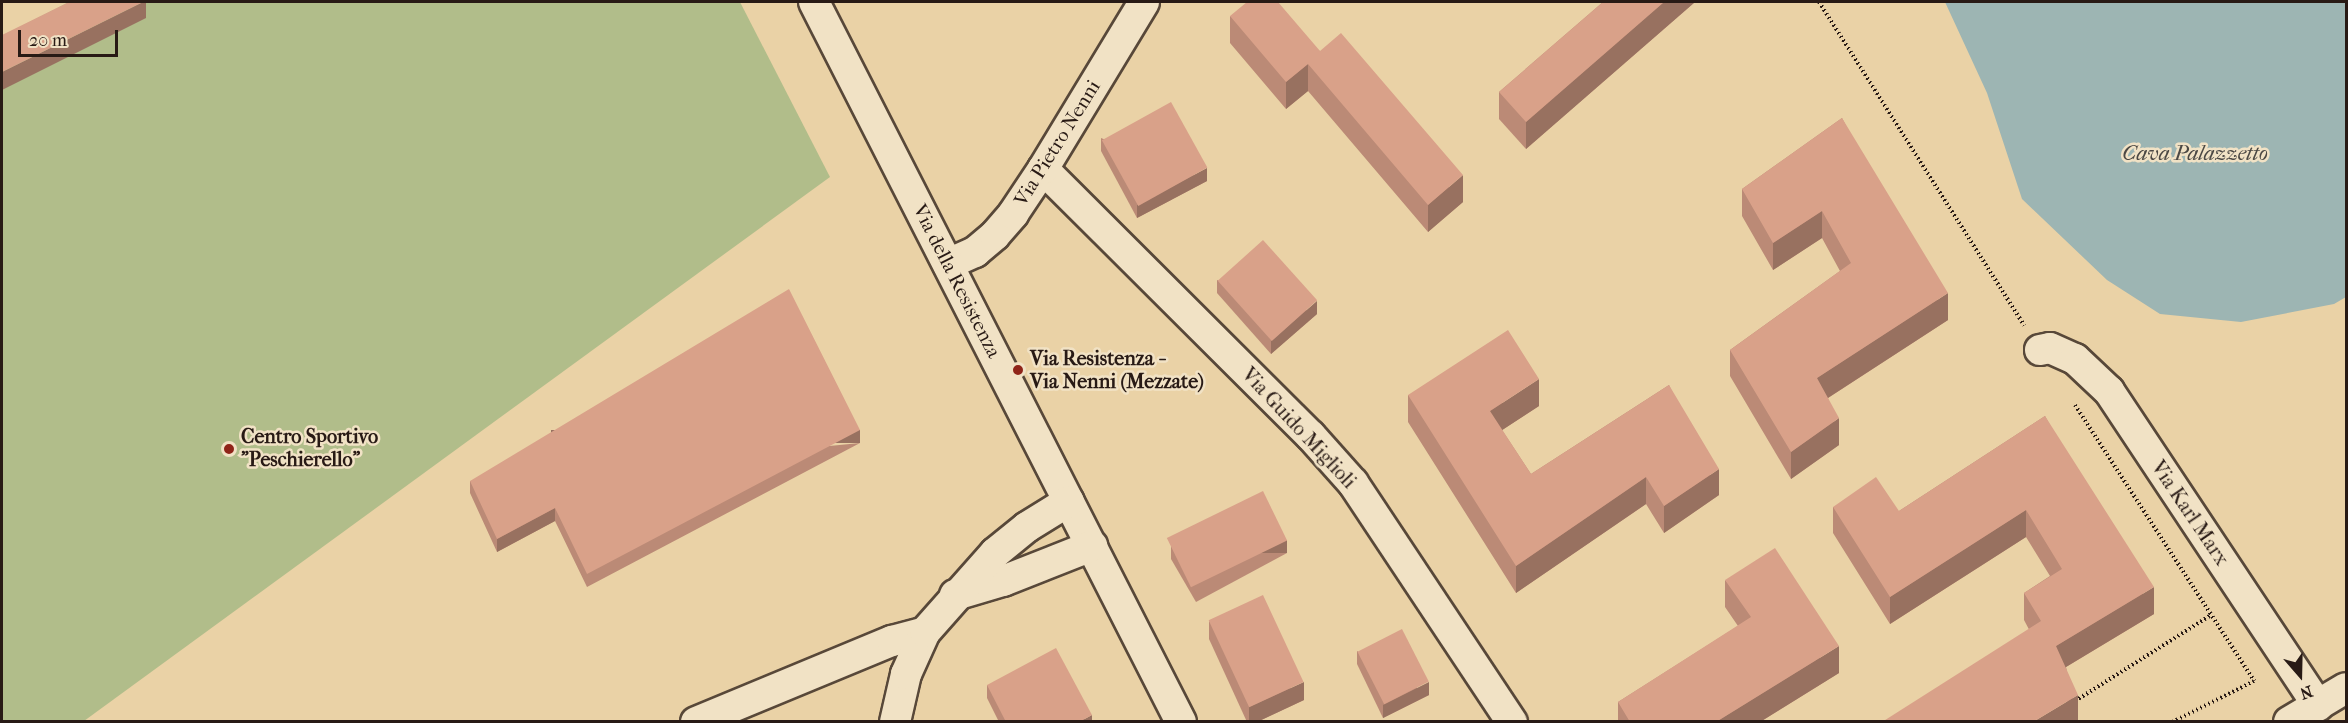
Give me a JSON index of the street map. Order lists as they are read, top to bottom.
{
  "streets": {
    "street": [
      "Via Pietro Nenni",
      "Via della Resistenza",
      "Via Guido Miglioli",
      "Via Karl Marx"
    ]
  },
  "crossings": [
    ["Via Pietro Nenni", "Via della Resistenza"],
    ["Via Pietro Nenni", "Via Guido Miglioli"]
  ],
  "water": ["Cava Palazzetto"],
  "places": ["Via Resistenza - Via Nenni (Mezzate)", "Centro Sportivo \"Peschierello\""],
  "scale_bar": "20 m",
  "north": "bottom"
}
